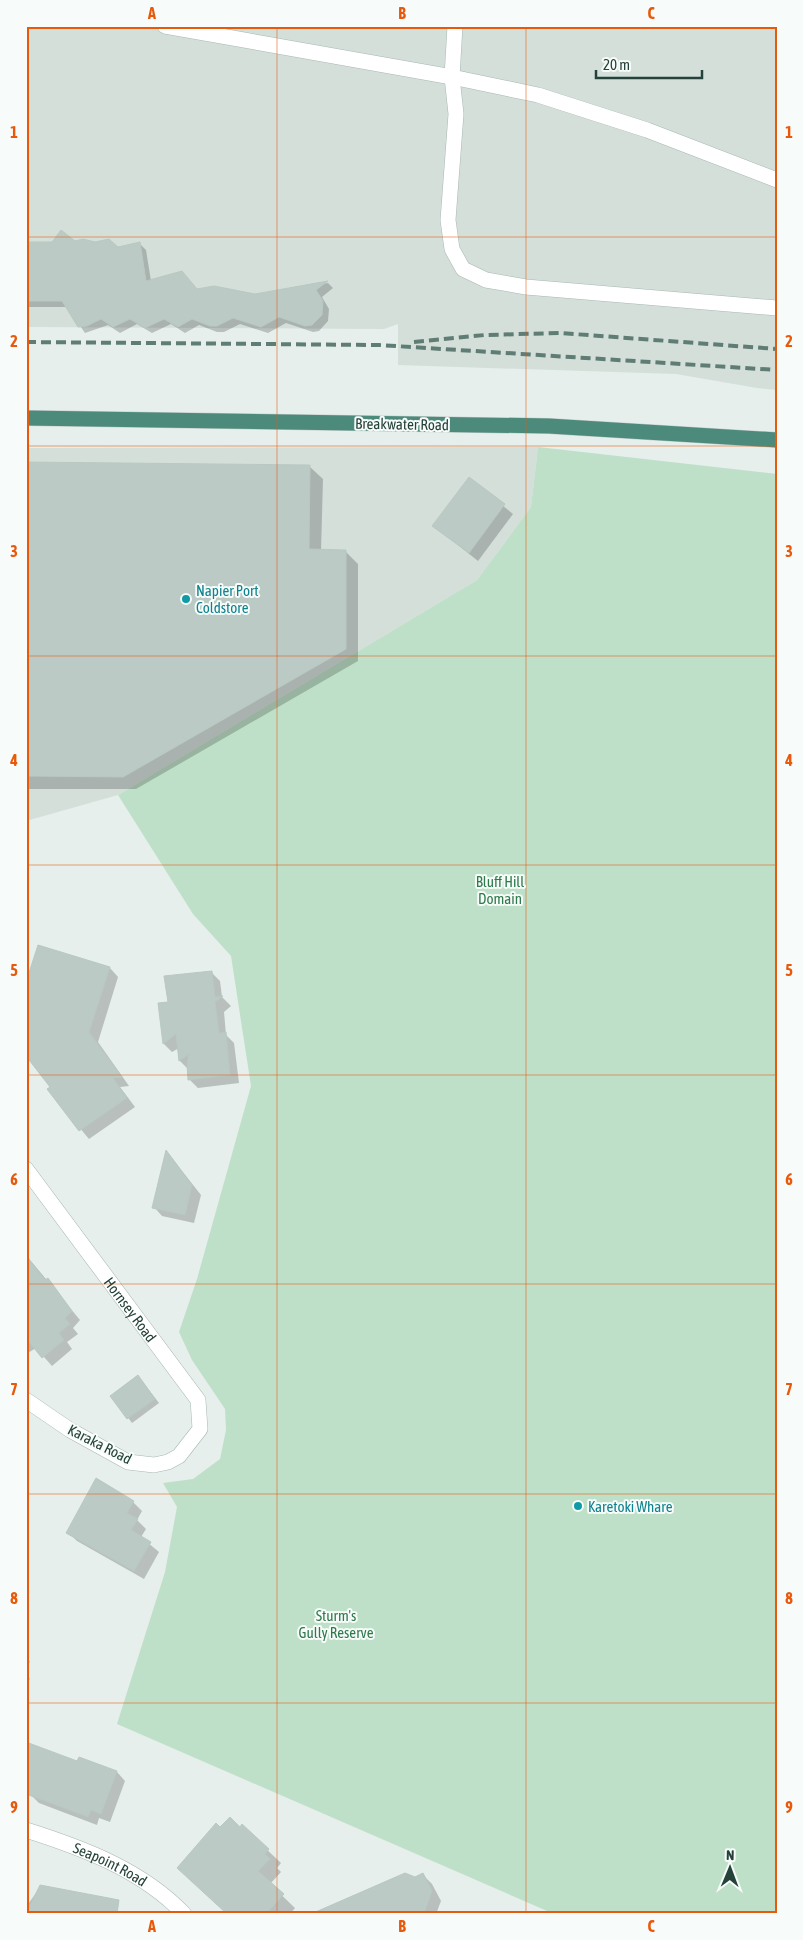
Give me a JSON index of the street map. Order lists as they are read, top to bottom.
{
  "streets": {
    "highway": ["Breakwater Road"],
    "street": ["Hornsey Road", "Karaka Road", "Seapoint Road"]
  },
  "crossings": [
    ["Hornsey Road", "Karaka Road"]
  ],
  "parks": ["Bluff Hill Domain", "Sturm's Gully Reserve"],
  "places": ["Napier Port Coldstore", "Karetoki Whare"],
  "scale_bar": "20 m",
  "north": "top",
  "grid": {
    "columns": ["A", "B", "C"],
    "rows": [
      "1",
      "2",
      "3",
      "4",
      "5",
      "6",
      "7",
      "8",
      "9"
    ]
  }
}
